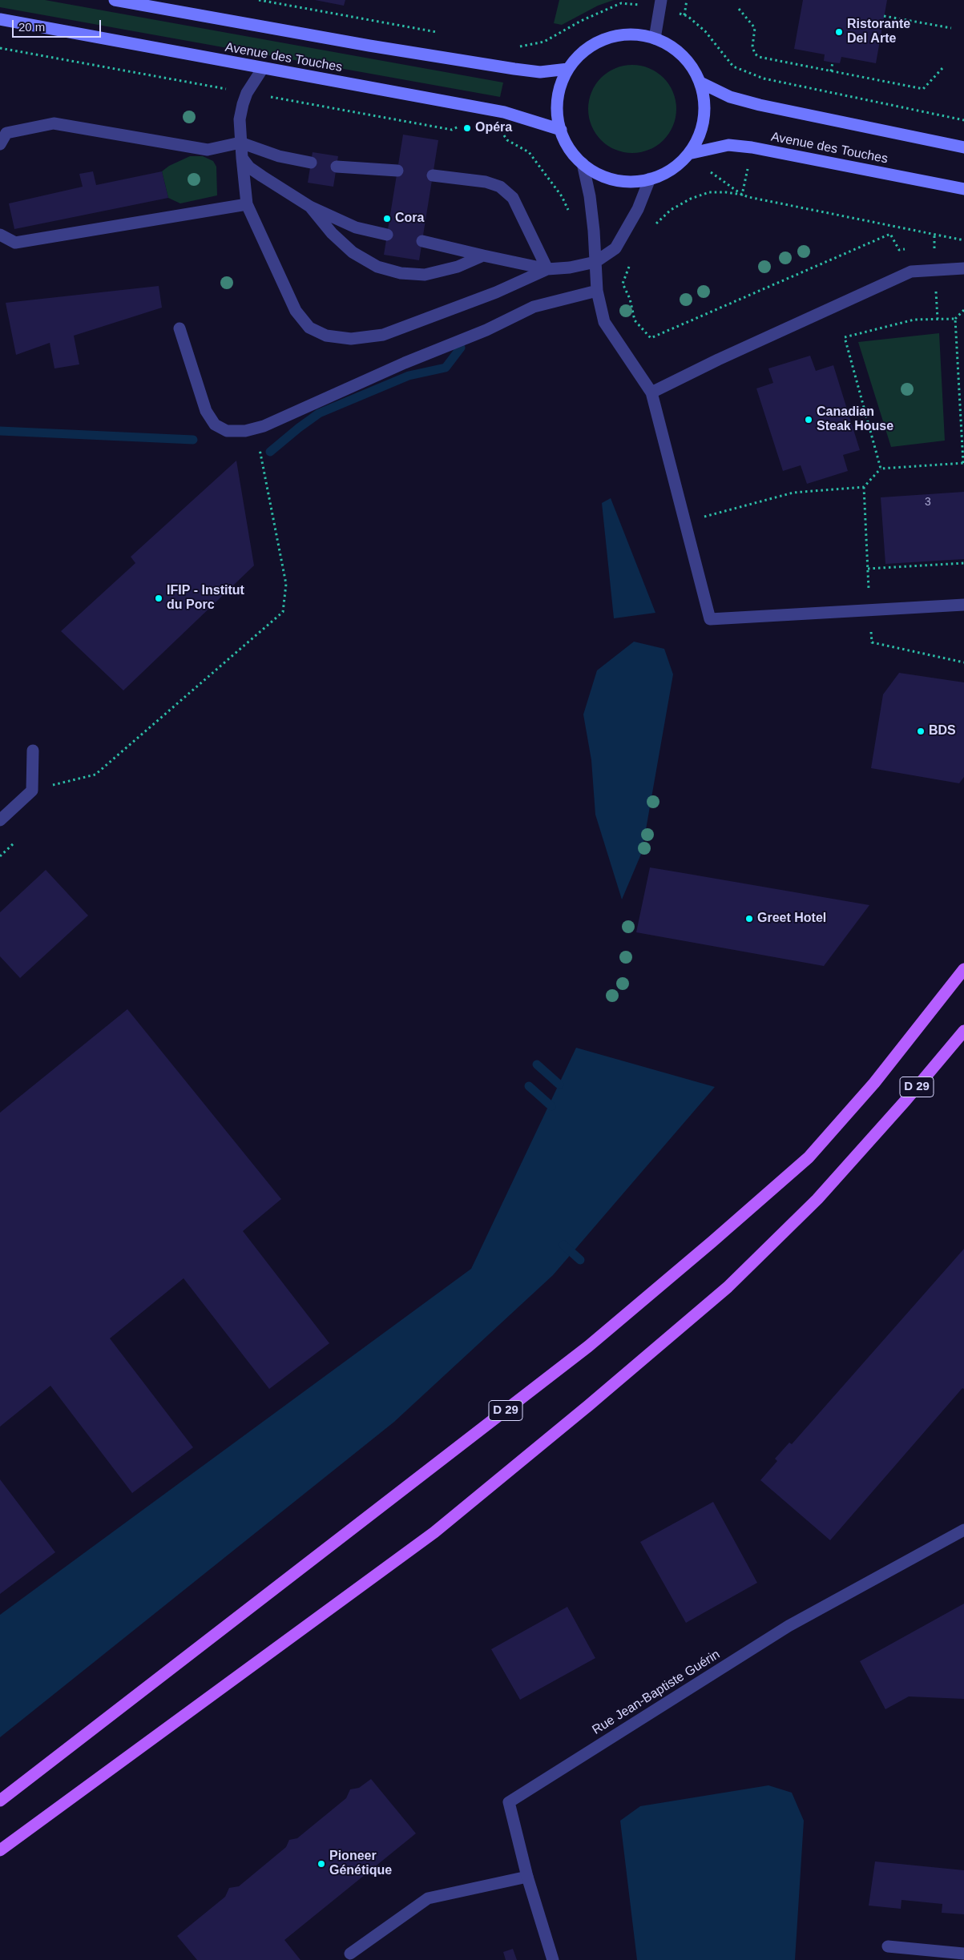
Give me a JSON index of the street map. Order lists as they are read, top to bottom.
{
  "streets": {
    "main road": ["D 29"],
    "street": ["Avenue des Touches", "Rue Jean-Baptiste Guérin"]
  },
  "places": [
    "Ristorante Del Arte",
    "Opéra",
    "Cora",
    "Canadian Steak House",
    "IFIP - Institut du Porc",
    "BDS",
    "Greet Hotel",
    "Pioneer Génétique"
  ],
  "house_numbers": ["3"],
  "scale_bar": "20 m"
}
